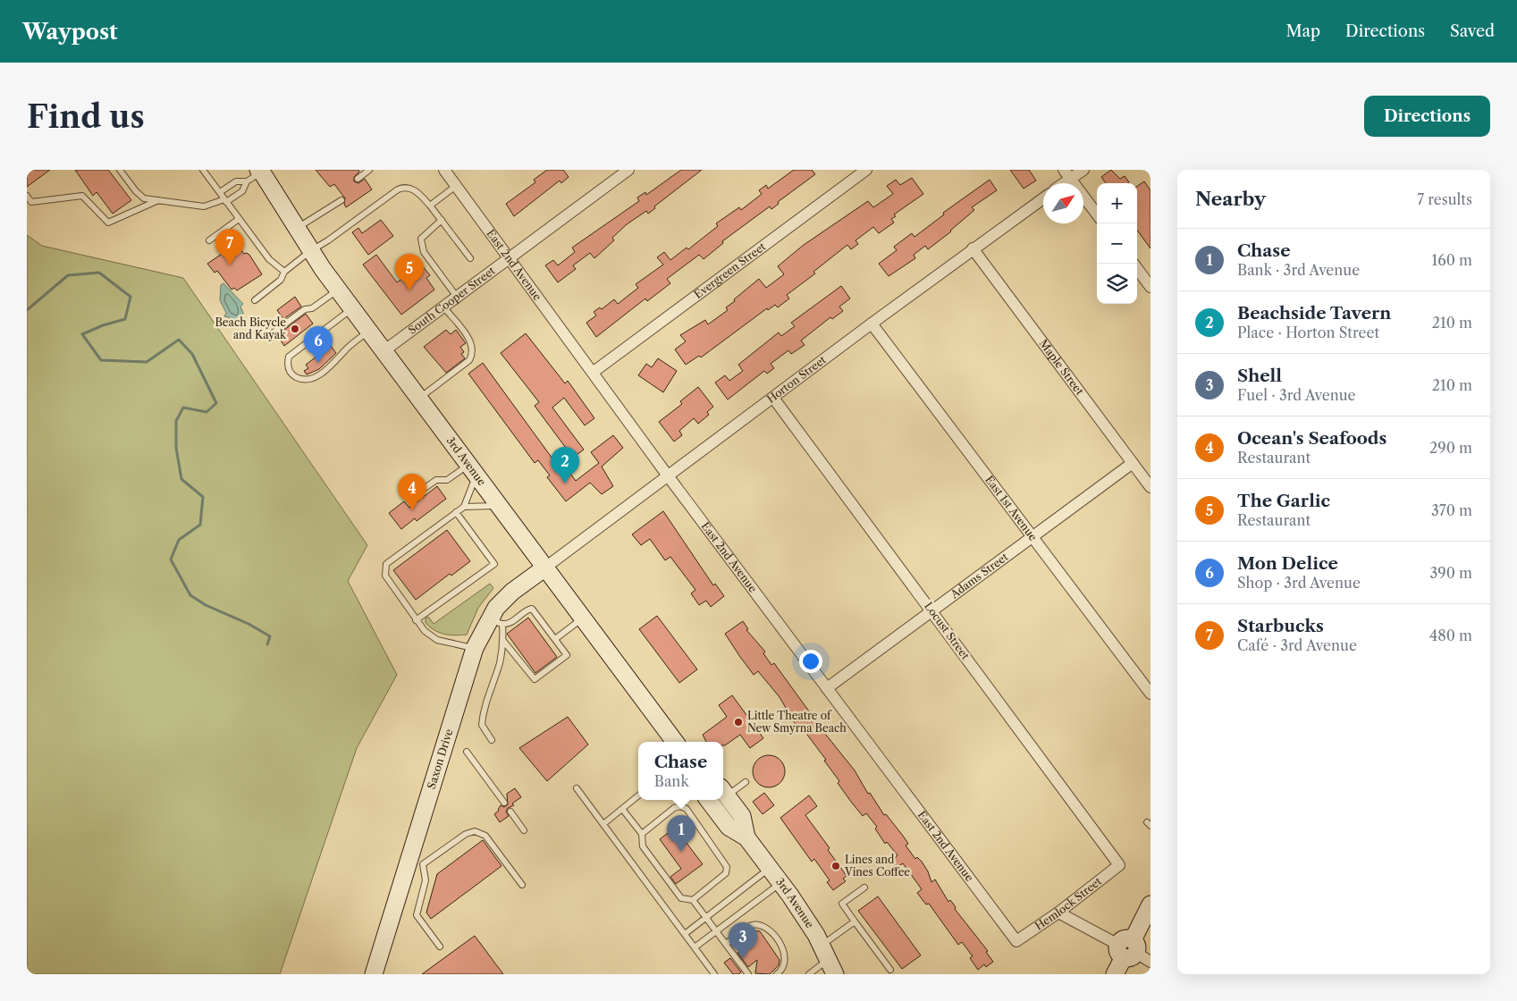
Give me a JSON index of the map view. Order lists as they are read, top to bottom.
{
  "streets": {
    "main road": ["3rd Avenue", "Saxon Drive"],
    "street": [
      "East 2nd Avenue",
      "Evergreen Street",
      "South Cooper Street",
      "Maple Street",
      "Horton Street",
      "East 1st Avenue",
      "Adams Street",
      "Locust Street",
      "Hemlock Street"
    ]
  },
  "crossings": [
    ["East 2nd Avenue", "Evergreen Street"],
    ["East 2nd Avenue", "South Cooper Street"],
    ["East 2nd Avenue", "Horton Street"],
    ["East 2nd Avenue", "Adams Street"],
    ["East 2nd Avenue", "Hemlock Street"],
    ["South Cooper Street", "3rd Avenue"],
    ["Maple Street", "Horton Street"],
    ["Maple Street", "Adams Street"],
    ["Horton Street", "3rd Avenue"],
    ["Horton Street", "East 1st Avenue"],
    ["Horton Street", "Locust Street"],
    ["Horton Street", "Saxon Drive"],
    ["3rd Avenue", "Saxon Drive"],
    ["East 1st Avenue", "Adams Street"],
    ["Adams Street", "Locust Street"],
    ["Locust Street", "Hemlock Street"]
  ],
  "places": ["Beach Bicycle and Kayak", "Little Theatre of New Smyrna Beach", "Lines and Vines Coffee"],
  "north": "top right",
  "page": {
    "header": "Waypost",
    "nav": ["Map", "Directions", "Saved"],
    "buttons": "Directions",
    "title": "Find us",
    "heading": ["Nearby", "7 results"],
    "map_buttons": ["+", "−"],
    "list": [
      {
        "mark": "1",
        "name": "Chase",
        "note": "Bank · 3rd Avenue",
        "value": "160 m"
      },
      {
        "mark": "2",
        "name": "Beachside Tavern",
        "note": "Place · Horton Street",
        "value": "210 m"
      },
      {
        "mark": "3",
        "name": "Shell",
        "note": "Fuel · 3rd Avenue",
        "value": "210 m"
      },
      {
        "mark": "4",
        "name": "Ocean's Seafoods",
        "note": "Restaurant",
        "value": "290 m"
      },
      {
        "mark": "5",
        "name": "The Garlic",
        "note": "Restaurant",
        "value": "370 m"
      },
      {
        "mark": "6",
        "name": "Mon Delice",
        "note": "Shop · 3rd Avenue",
        "value": "390 m"
      },
      {
        "mark": "7",
        "name": "Starbucks",
        "note": "Café · 3rd Avenue",
        "value": "480 m"
      }
    ],
    "pins": [
      "7",
      "5",
      "6",
      "2",
      "4",
      "1",
      "3"
    ],
    "popup": ["Chase", "Bank"]
  }
}
